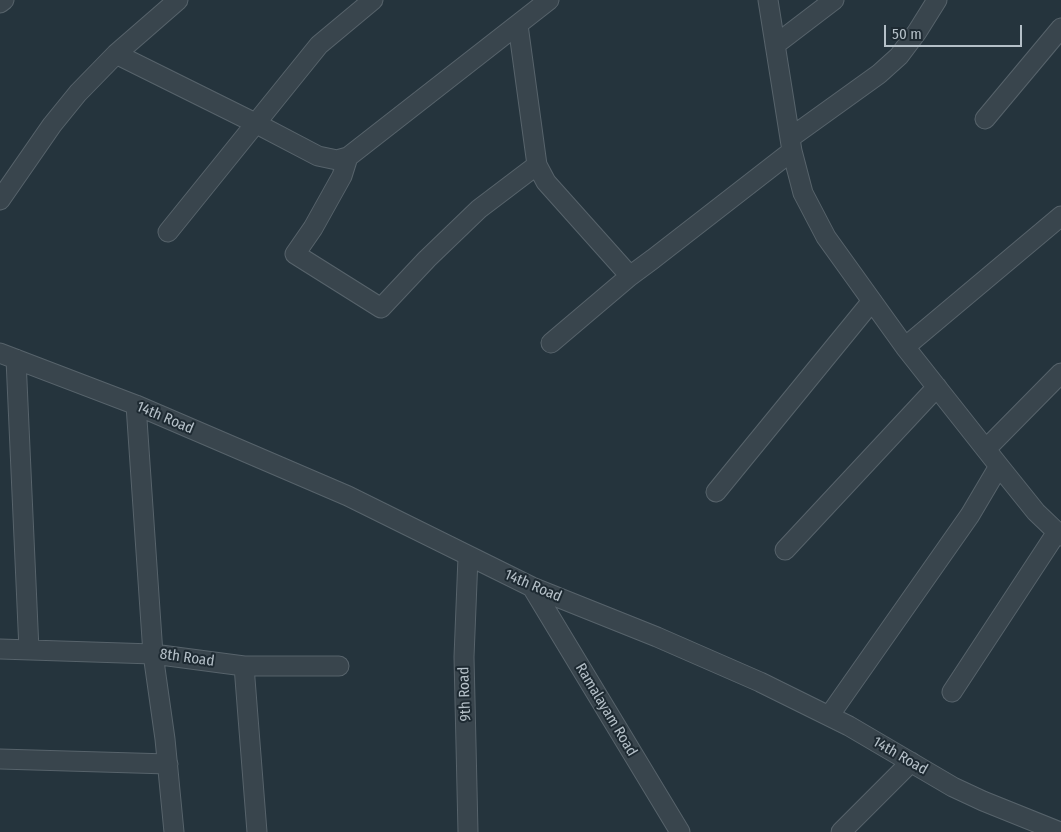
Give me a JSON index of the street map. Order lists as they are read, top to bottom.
{
  "streets": {
    "street": [
      "14th Road",
      "8th Road",
      "9th Road",
      "Ramalayam Road"
    ]
  },
  "crossings": [
    ["14th Road", "8th Road"],
    ["14th Road", "9th Road"],
    ["14th Road", "Ramalayam Road"]
  ],
  "scale_bar": "50 m"
}
